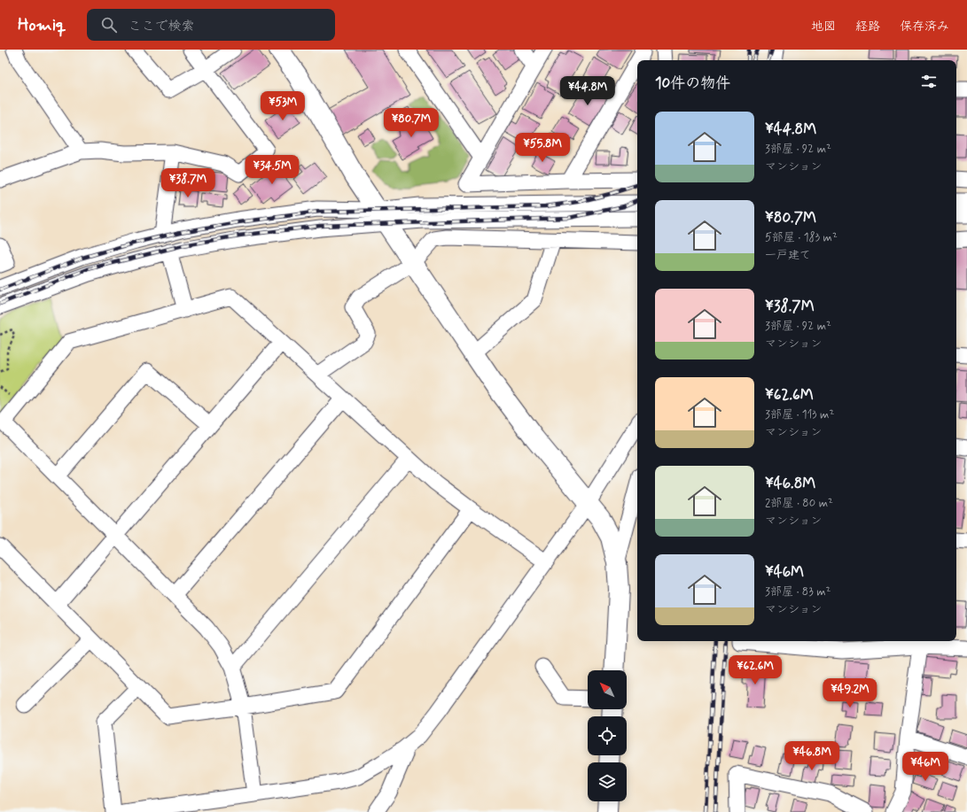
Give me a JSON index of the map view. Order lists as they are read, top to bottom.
{
  "north": "top left",
  "page": {
    "header": "Homiq",
    "search": "ここで検索",
    "nav": ["地図", "経路", "保存済み"],
    "heading": "10件の物件",
    "price": [
      "¥44.8M",
      "¥53M",
      "¥80.7M",
      "¥55.8M",
      "¥34.5M",
      "¥38.7M",
      "¥62.6M",
      "¥49.2M",
      "¥46.8M",
      "¥46M"
    ],
    "list": [
      {
        "name": "¥44.8M",
        "note": "3部屋 · 92 m² · マンション"
      },
      {
        "name": "¥80.7M",
        "note": "5部屋 · 183 m² · 一戸建て"
      },
      {
        "name": "¥38.7M",
        "note": "3部屋 · 92 m² · マンション"
      },
      {
        "name": "¥62.6M",
        "note": "3部屋 · 113 m² · マンション"
      },
      {
        "name": "¥46.8M",
        "note": "2部屋 · 80 m² · マンション"
      },
      {
        "name": "¥46M",
        "note": "3部屋 · 83 m² · マンション"
      }
    ]
  }
}
